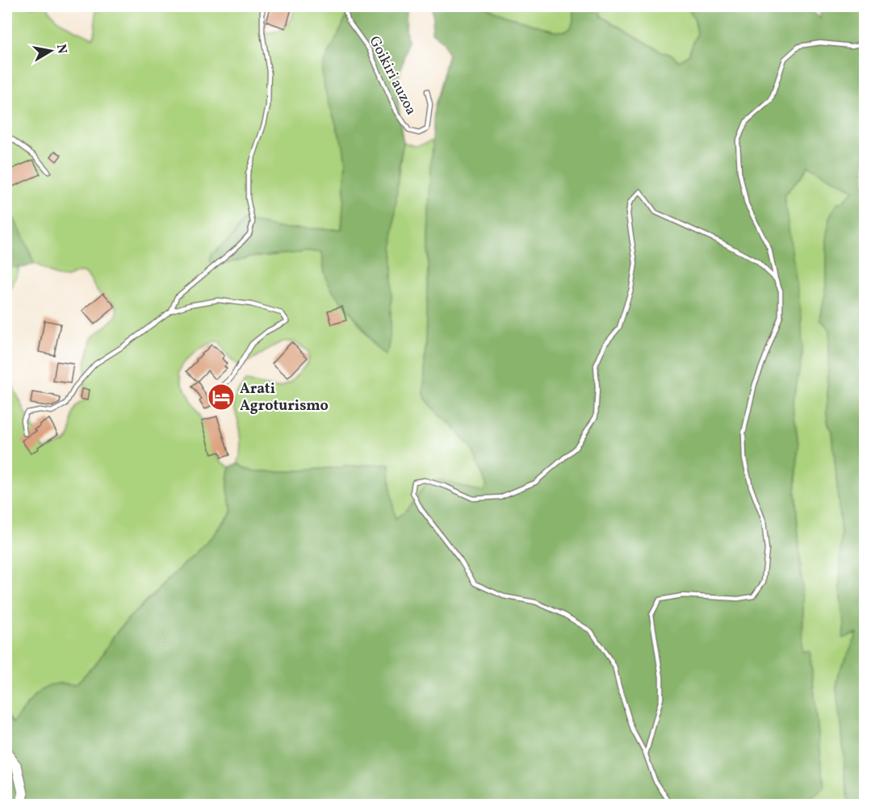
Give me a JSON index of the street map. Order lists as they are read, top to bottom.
{
  "streets": {
    "lane": ["Goikiri auzoa"]
  },
  "places": {
    "hotel": ["Arati Agroturismo"]
  },
  "north": "right"
}
